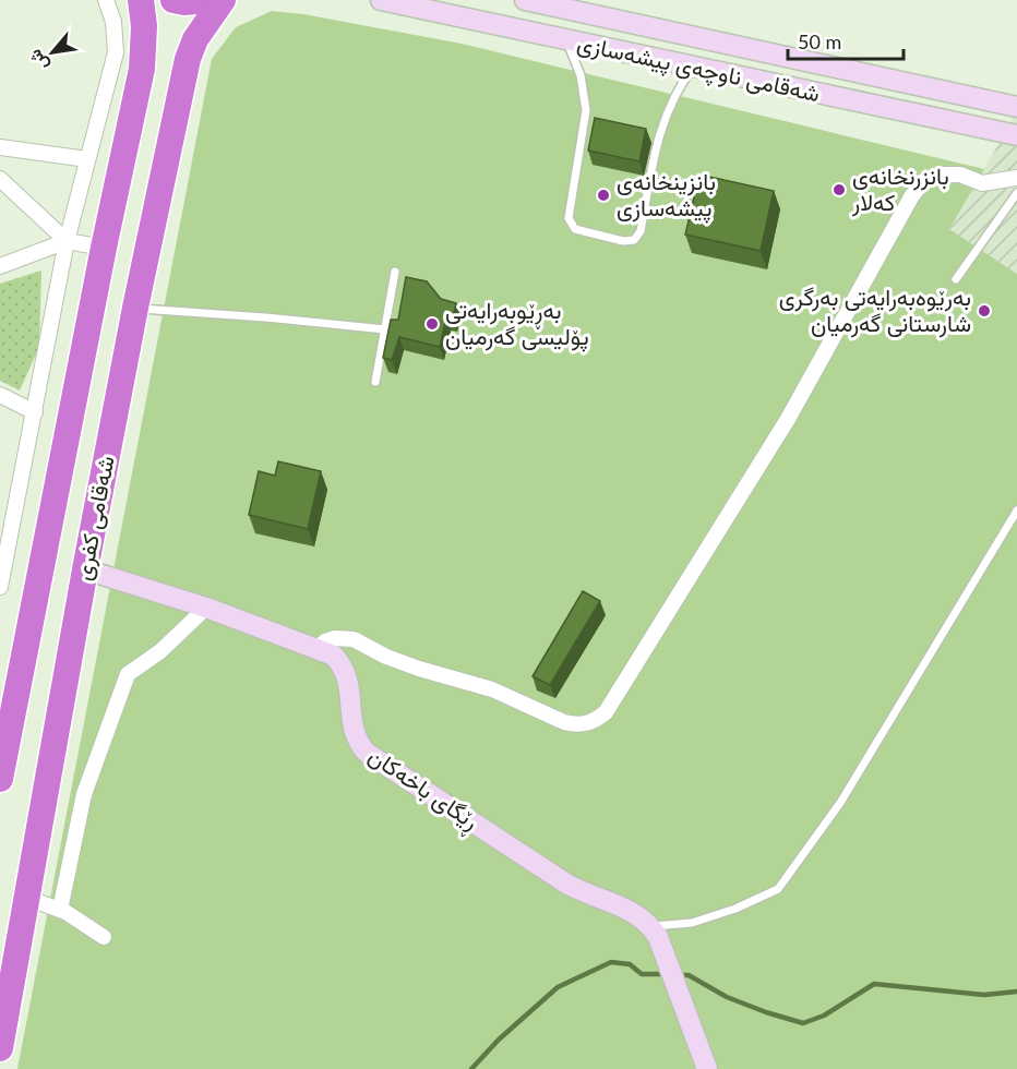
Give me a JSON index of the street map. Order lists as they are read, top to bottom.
{
  "streets": {
    "highway": ["شەقامی کفری"],
    "main road": ["شەقامی ناوچەی پیشەسازی", "ڕێگای باخەکان"]
  },
  "crossings": [
    ["شەقامی کفری", "ڕێگای باخەکان"]
  ],
  "places": [
    "بانزرنخانەی کەلار",
    "بانزینخانەی پیشەسازی",
    "بەرێوەبەرایەتی بەرگری شارستانی گەرمیان",
    "بەڕێوبەرایەتی پۆلیسی گەرمیان"
  ],
  "scale_bar": "50 m",
  "north": "bottom left"
}
